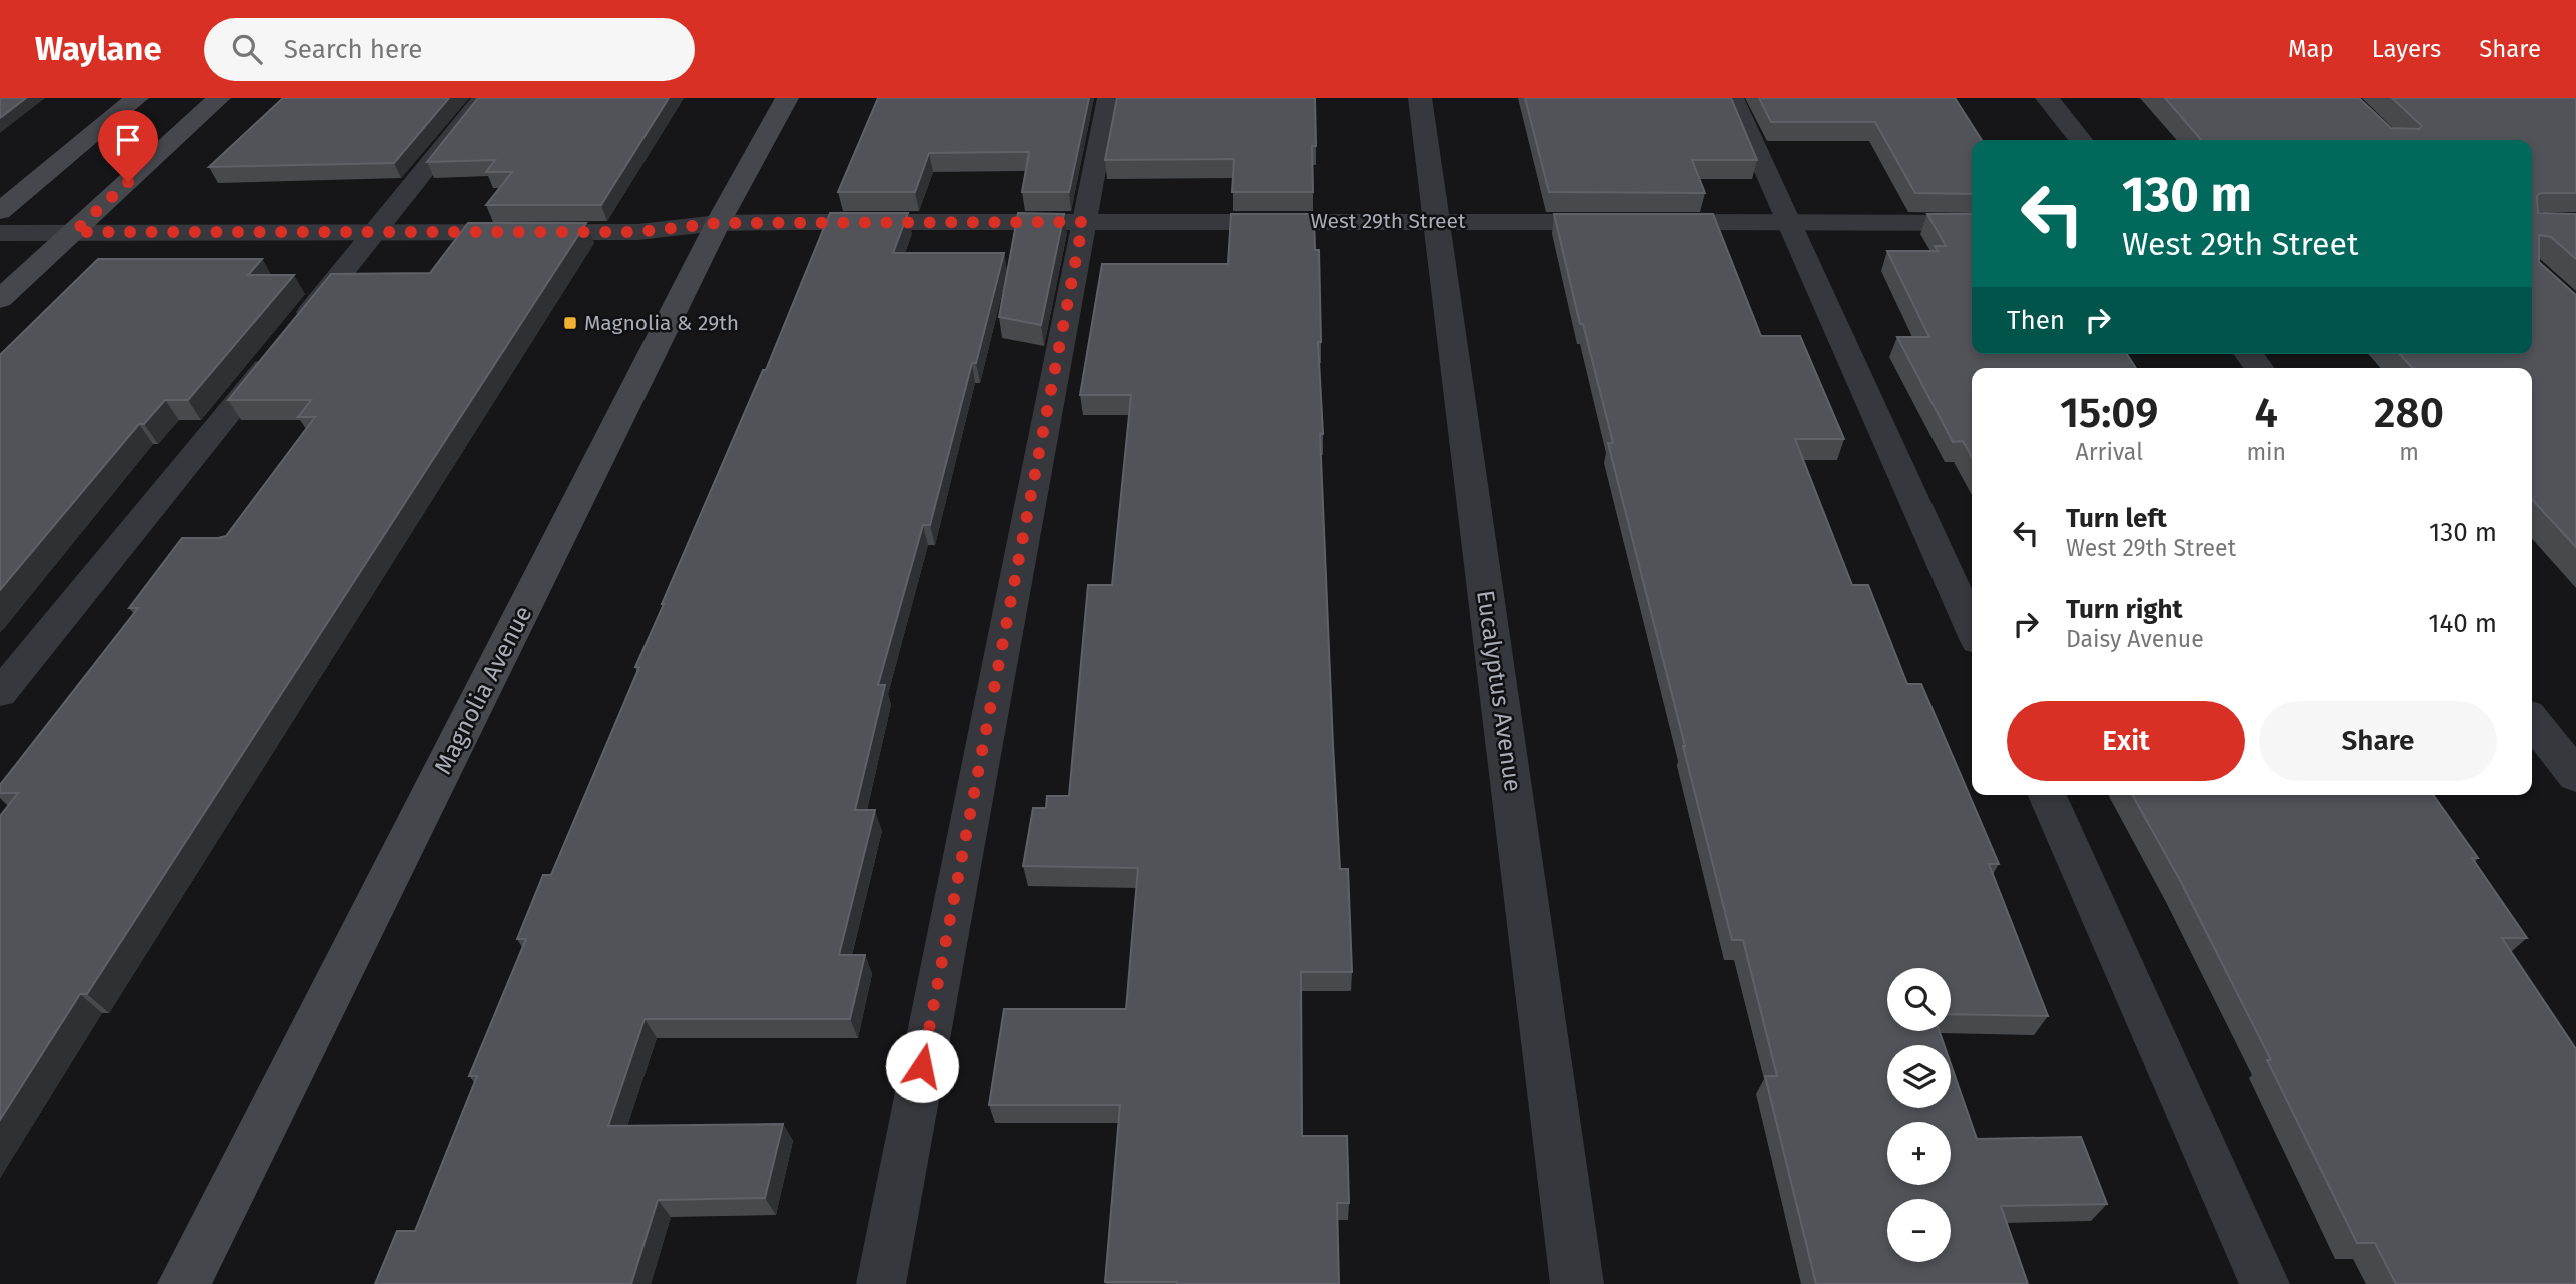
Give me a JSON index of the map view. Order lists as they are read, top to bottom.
{
  "streets": {
    "street": ["West 29th Street", "Magnolia Avenue", "Eucalyptus Avenue"]
  },
  "crossings": [
    ["West 29th Street", "Magnolia Avenue"],
    ["West 29th Street", "Eucalyptus Avenue"]
  ],
  "places": {
    "transit": ["Magnolia & 29th"]
  },
  "page": {
    "header": "Waylane",
    "search": "Search here",
    "nav": ["Map", "Layers", "Share"],
    "turn": ["130 m", "West 29th Street"],
    "then": "Then",
    "eta": [
      "15:09",
      "Arrival",
      "4",
      "min",
      "280",
      "m"
    ],
    "list": [
      {
        "name": "Turn left",
        "note": "West 29th Street",
        "value": "130 m"
      },
      {
        "name": "Turn right",
        "note": "Daisy Avenue",
        "value": "140 m"
      }
    ],
    "buttons": ["Exit", "Share"],
    "map_buttons": ["+", "−"]
  }
}
